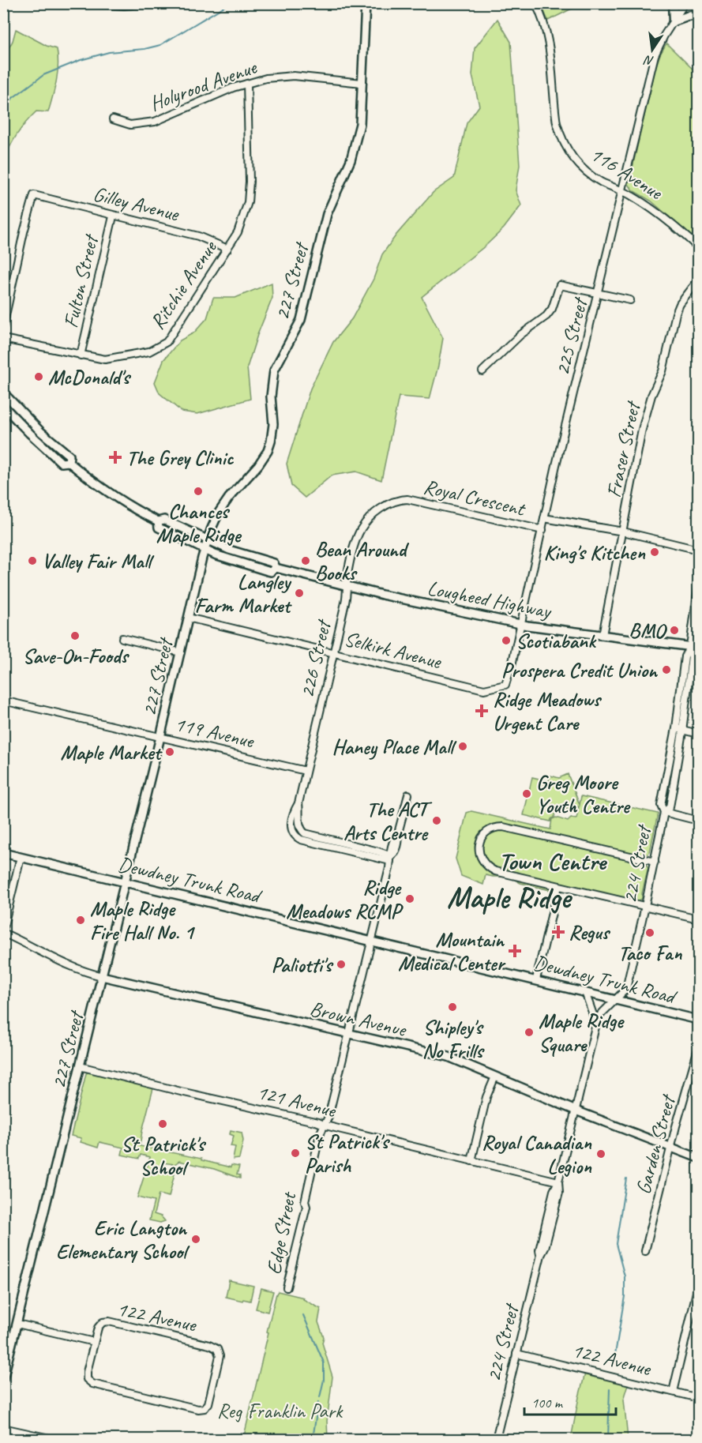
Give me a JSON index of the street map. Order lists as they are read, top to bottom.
{
  "streets": {
    "main road": [
      "227 Street",
      "Lougheed Highway",
      "Dewdney Trunk Road",
      "Brown Avenue"
    ],
    "street": [
      "Holyrood Avenue",
      "116 Avenue",
      "Gilley Avenue",
      "Fulton Street",
      "Ritchie Avenue",
      "225 Street",
      "Fraser Street",
      "Royal Crescent",
      "Selkirk Avenue",
      "226 Street",
      "119 Avenue",
      "224 Street",
      "121 Avenue",
      "Garden Street",
      "Edge Street",
      "122 Avenue"
    ]
  },
  "crossings": [
    ["Holyrood Avenue", "227 Street"],
    ["Holyrood Avenue", "Ritchie Avenue"],
    ["116 Avenue", "225 Street"],
    ["Gilley Avenue", "Fulton Street"],
    ["Gilley Avenue", "Ritchie Avenue"],
    ["Fulton Street", "Ritchie Avenue"],
    ["227 Street", "Lougheed Highway"],
    ["227 Street", "Selkirk Avenue"],
    ["227 Street", "119 Avenue"],
    ["227 Street", "Dewdney Trunk Road"],
    ["227 Street", "Brown Avenue"],
    ["227 Street", "121 Avenue"],
    ["227 Street", "122 Avenue"],
    ["225 Street", "Royal Crescent"],
    ["225 Street", "Lougheed Highway"],
    ["225 Street", "Selkirk Avenue"],
    ["Fraser Street", "Lougheed Highway"],
    ["Royal Crescent", "226 Street"],
    ["Lougheed Highway", "226 Street"],
    ["Lougheed Highway", "224 Street"],
    ["Selkirk Avenue", "226 Street"],
    ["226 Street", "119 Avenue"],
    ["226 Street", "Edge Street"],
    ["224 Street", "Dewdney Trunk Road"],
    ["224 Street", "Brown Avenue"],
    ["224 Street", "121 Avenue"],
    ["224 Street", "122 Avenue"],
    ["Dewdney Trunk Road", "Edge Street"],
    ["Brown Avenue", "Garden Street"],
    ["Brown Avenue", "Edge Street"],
    ["121 Avenue", "Edge Street"]
  ],
  "districts": ["Town Centre", "Maple Ridge"],
  "parks": ["Reg Franklin Park"],
  "places": {
    "other": [
      "McDonald's",
      "Chances Maple Ridge",
      "King's Kitchen",
      "Valley Fair Mall",
      "Bean Around Books",
      "Langley Farm Market",
      "BMO",
      "Save-On-Foods",
      "Scotiabank",
      "Prospera Credit Union",
      "Haney Place Mall",
      "Maple Market",
      "Greg Moore Youth Centre",
      "The ACT Arts Centre",
      "Ridge Meadows RCMP",
      "Maple Ridge Fire Hall No. 1",
      "Taco Fan",
      "Paliotti's",
      "Shipley's No Frills",
      "Maple Ridge Square",
      "St Patrick's School",
      "St Patrick's Parish",
      "Royal Canadian Legion",
      "Eric Langton Elementary School"
    ],
    "health": [
      "The Grey Clinic",
      "Ridge Meadows Urgent Care",
      "Regus",
      "Mountain Medical Center"
    ]
  },
  "scale_bar": "100 m",
  "north": "bottom"
}
